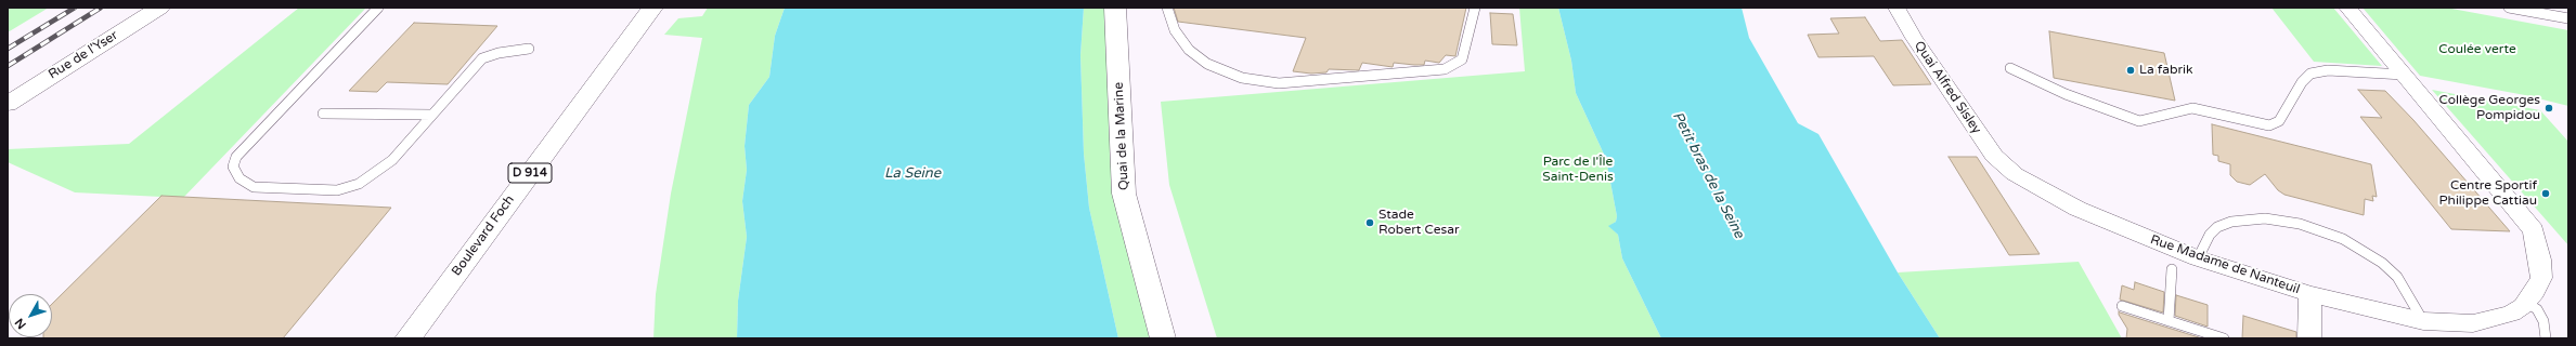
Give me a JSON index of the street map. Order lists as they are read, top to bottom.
{
  "streets": {
    "street": [
      "Rue de l'Yser",
      "Quai Alfred Sisley",
      "Quai de la Marine",
      "D 914",
      "Boulevard Foch",
      "Rue Madame de Nanteuil"
    ]
  },
  "crossings": [
    ["Quai Alfred Sisley", "Rue Madame de Nanteuil"]
  ],
  "water": ["La Seine", "Petit bras de la Seine"],
  "parks": ["Coulée verte", "Parc de l'Île Saint-Denis"],
  "places": [
    "La fabrik",
    "Collège Georges Pompidou",
    "Centre Sportif Philippe Cattiau",
    "Stade Robert Cesar"
  ],
  "north": "bottom left"
}
